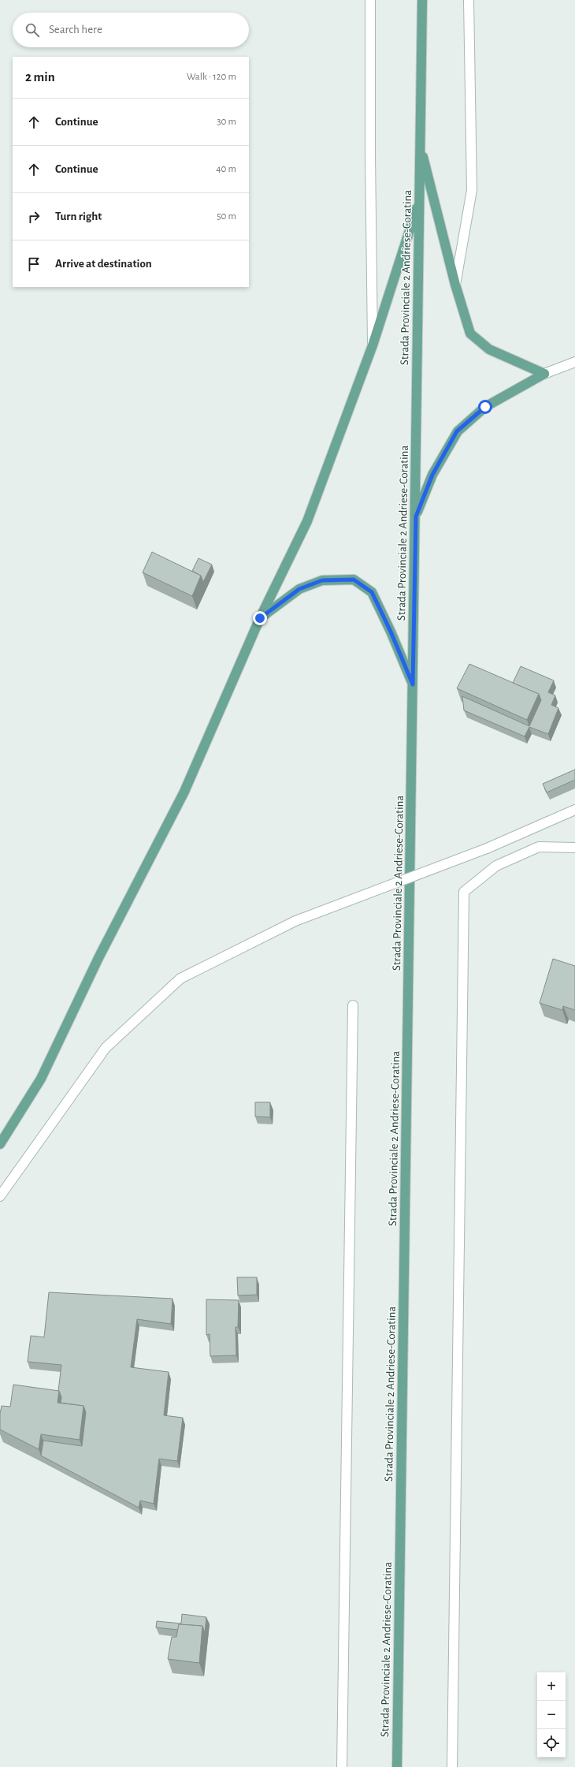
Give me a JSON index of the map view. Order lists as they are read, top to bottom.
{
  "streets": {
    "main road": ["Strada Provinciale 2 Andriese-Coratina"]
  },
  "page": {
    "search": "Search here",
    "heading": ["2 min", "Walk · 120 m"],
    "list": [
      ["Continue", "30 m"],
      ["Continue", "40 m"],
      ["Turn right", "50 m"],
      "Arrive at destination"
    ],
    "map_buttons": ["+", "−"]
  }
}
